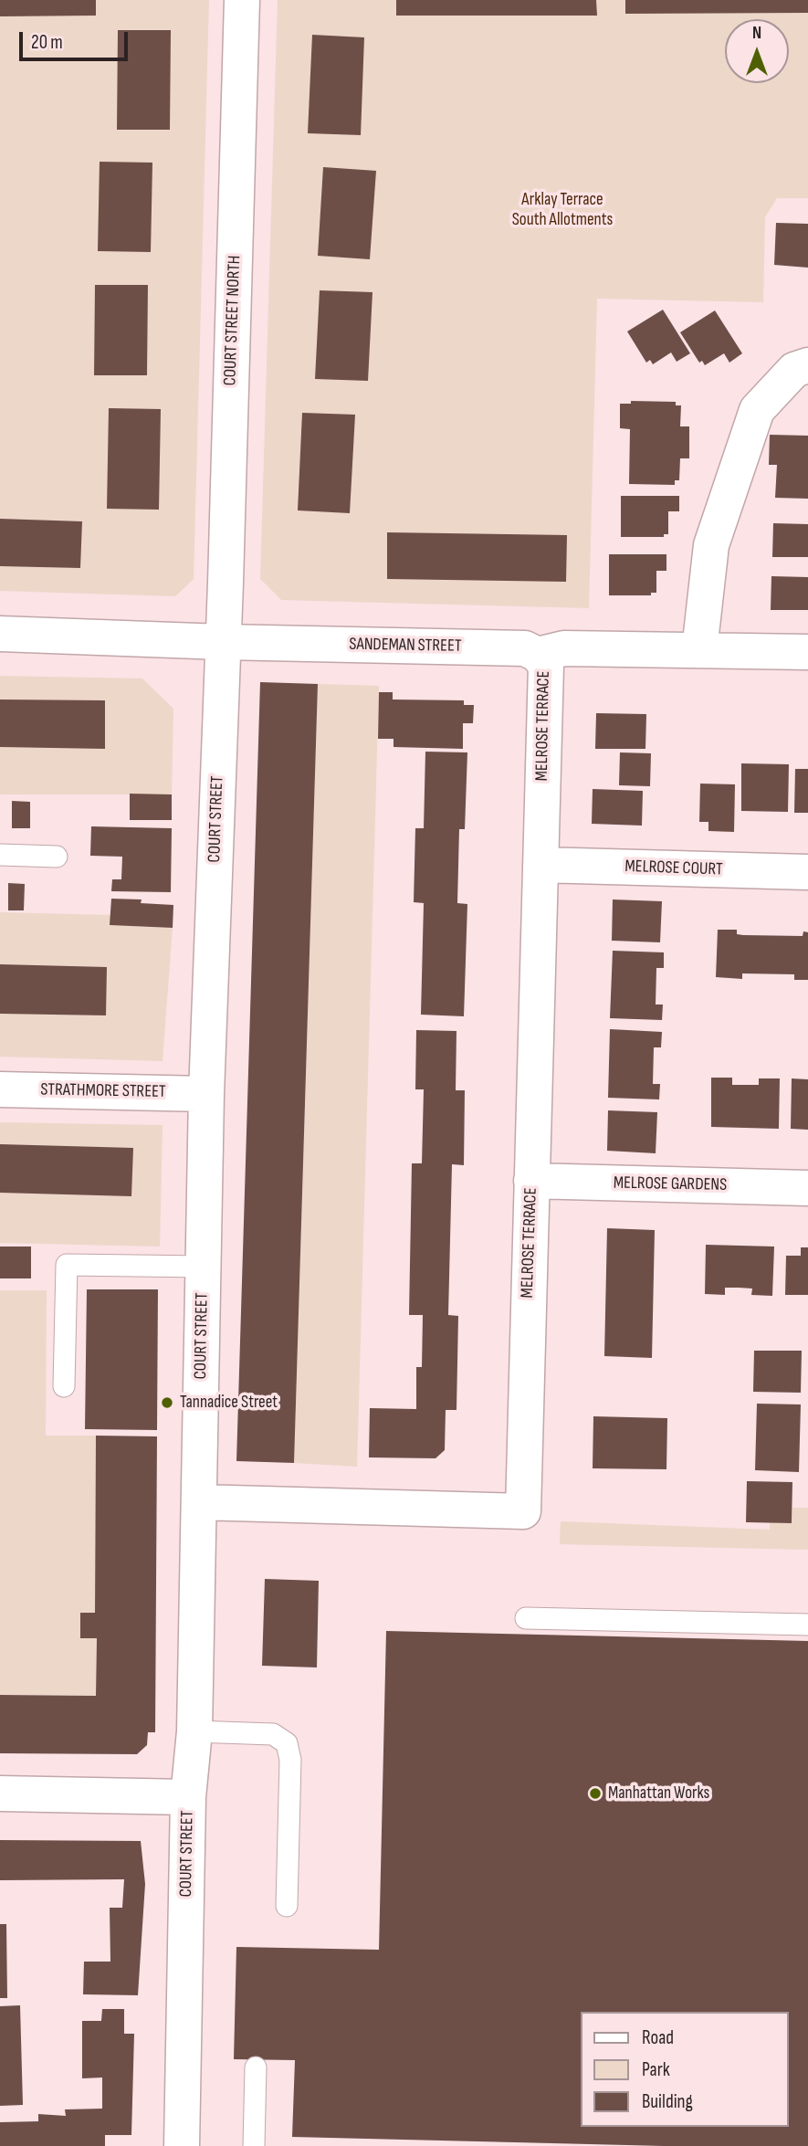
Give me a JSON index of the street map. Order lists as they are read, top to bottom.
{
  "streets": {
    "street": [
      "COURT STREET NORTH",
      "SANDEMAN STREET",
      "MELROSE TERRACE",
      "COURT STREET",
      "MELROSE COURT",
      "STRATHMORE STREET",
      "MELROSE GARDENS"
    ]
  },
  "crossings": [
    ["COURT STREET NORTH", "SANDEMAN STREET"],
    ["COURT STREET NORTH", "COURT STREET"],
    ["SANDEMAN STREET", "MELROSE TERRACE"],
    ["SANDEMAN STREET", "COURT STREET"],
    ["MELROSE TERRACE", "COURT STREET"],
    ["MELROSE TERRACE", "MELROSE COURT"],
    ["MELROSE TERRACE", "MELROSE GARDENS"],
    ["COURT STREET", "STRATHMORE STREET"]
  ],
  "parks": ["Arklay Terrace South Allotments"],
  "places": ["Tannadice Street", "Manhattan Works"],
  "legend": ["Road", "Park", "Building"],
  "scale_bar": "20 m",
  "north": "top"
}
